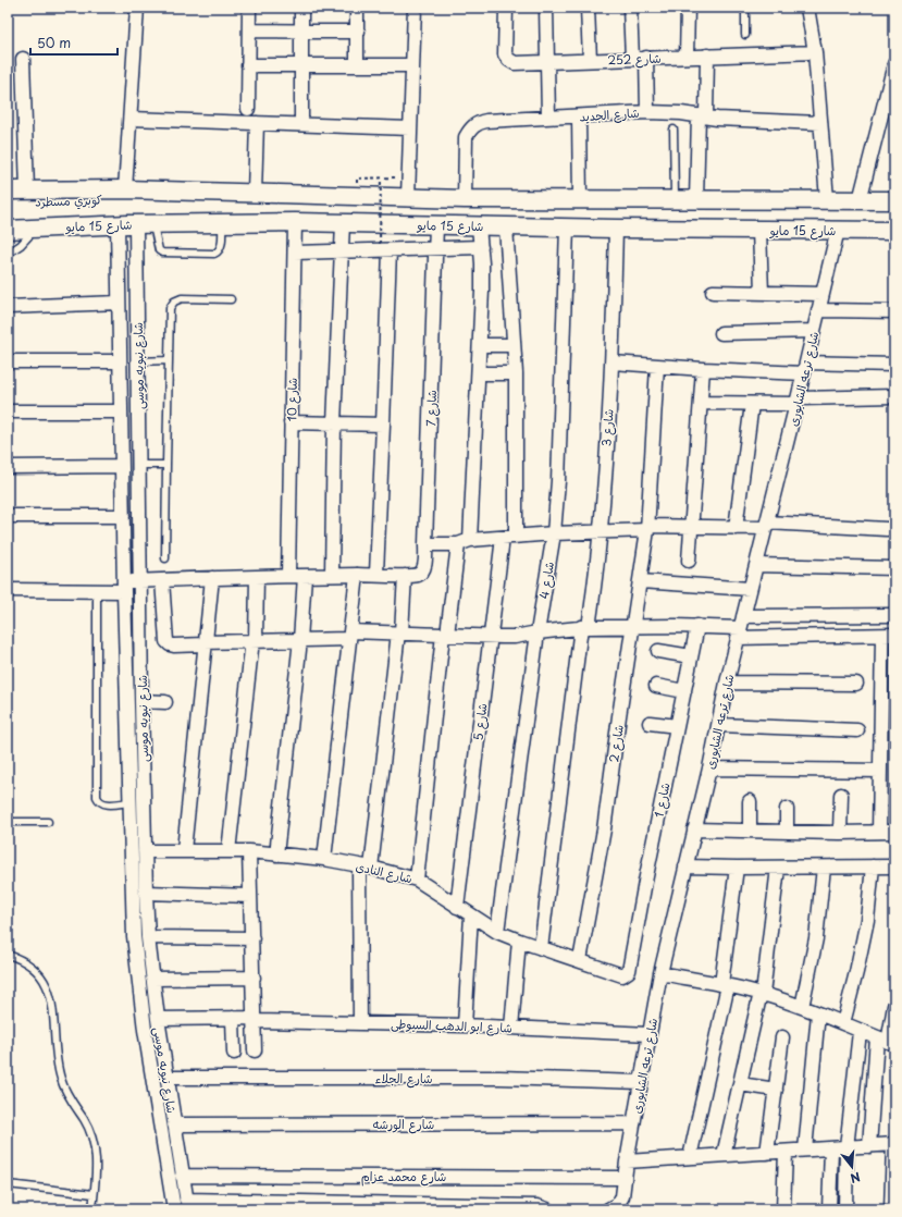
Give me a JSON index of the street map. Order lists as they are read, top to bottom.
{
  "streets": {
    "main road": ["كوبري مسطرد", "شارع 15 مايو"],
    "street": [
      "شارع 252",
      "شارع الجديد",
      "شارع نبويه موسى",
      "شارع ترعه الشابورى",
      "شارع 10",
      "شارع 7",
      "شارع 3",
      "شارع 4",
      "شارع 5",
      "شارع 2",
      "شارع 1",
      "شارع النادى",
      "شارع ابو الدهب السيوطى",
      "شارع الجلاء",
      "شارع الورشه",
      "شارع محمد عزام"
    ]
  },
  "crossings": [
    ["كوبري مسطرد", "شارع 15 مايو"],
    ["شارع 15 مايو", "شارع نبويه موسى"],
    ["شارع 15 مايو", "شارع ترعه الشابورى"],
    ["شارع 15 مايو", "شارع 10"],
    ["شارع 15 مايو", "شارع 7"],
    ["شارع 15 مايو", "شارع 3"],
    ["شارع 15 مايو", "شارع 4"],
    ["شارع 15 مايو", "شارع 5"],
    ["شارع نبويه موسى", "شارع النادى"],
    ["شارع نبويه موسى", "شارع ابو الدهب السيوطى"],
    ["شارع نبويه موسى", "شارع الجلاء"],
    ["شارع نبويه موسى", "شارع الورشه"],
    ["شارع نبويه موسى", "شارع محمد عزام"],
    ["شارع ترعه الشابورى", "شارع ابو الدهب السيوطى"],
    ["شارع ترعه الشابورى", "شارع الجلاء"],
    ["شارع ترعه الشابورى", "شارع الورشه"],
    ["شارع ترعه الشابورى", "شارع محمد عزام"],
    ["شارع 3", "شارع النادى"],
    ["شارع 4", "شارع النادى"],
    ["شارع 5", "شارع النادى"],
    ["شارع 2", "شارع النادى"],
    ["شارع 1", "شارع النادى"]
  ],
  "scale_bar": "50 m",
  "north": "bottom"
}
